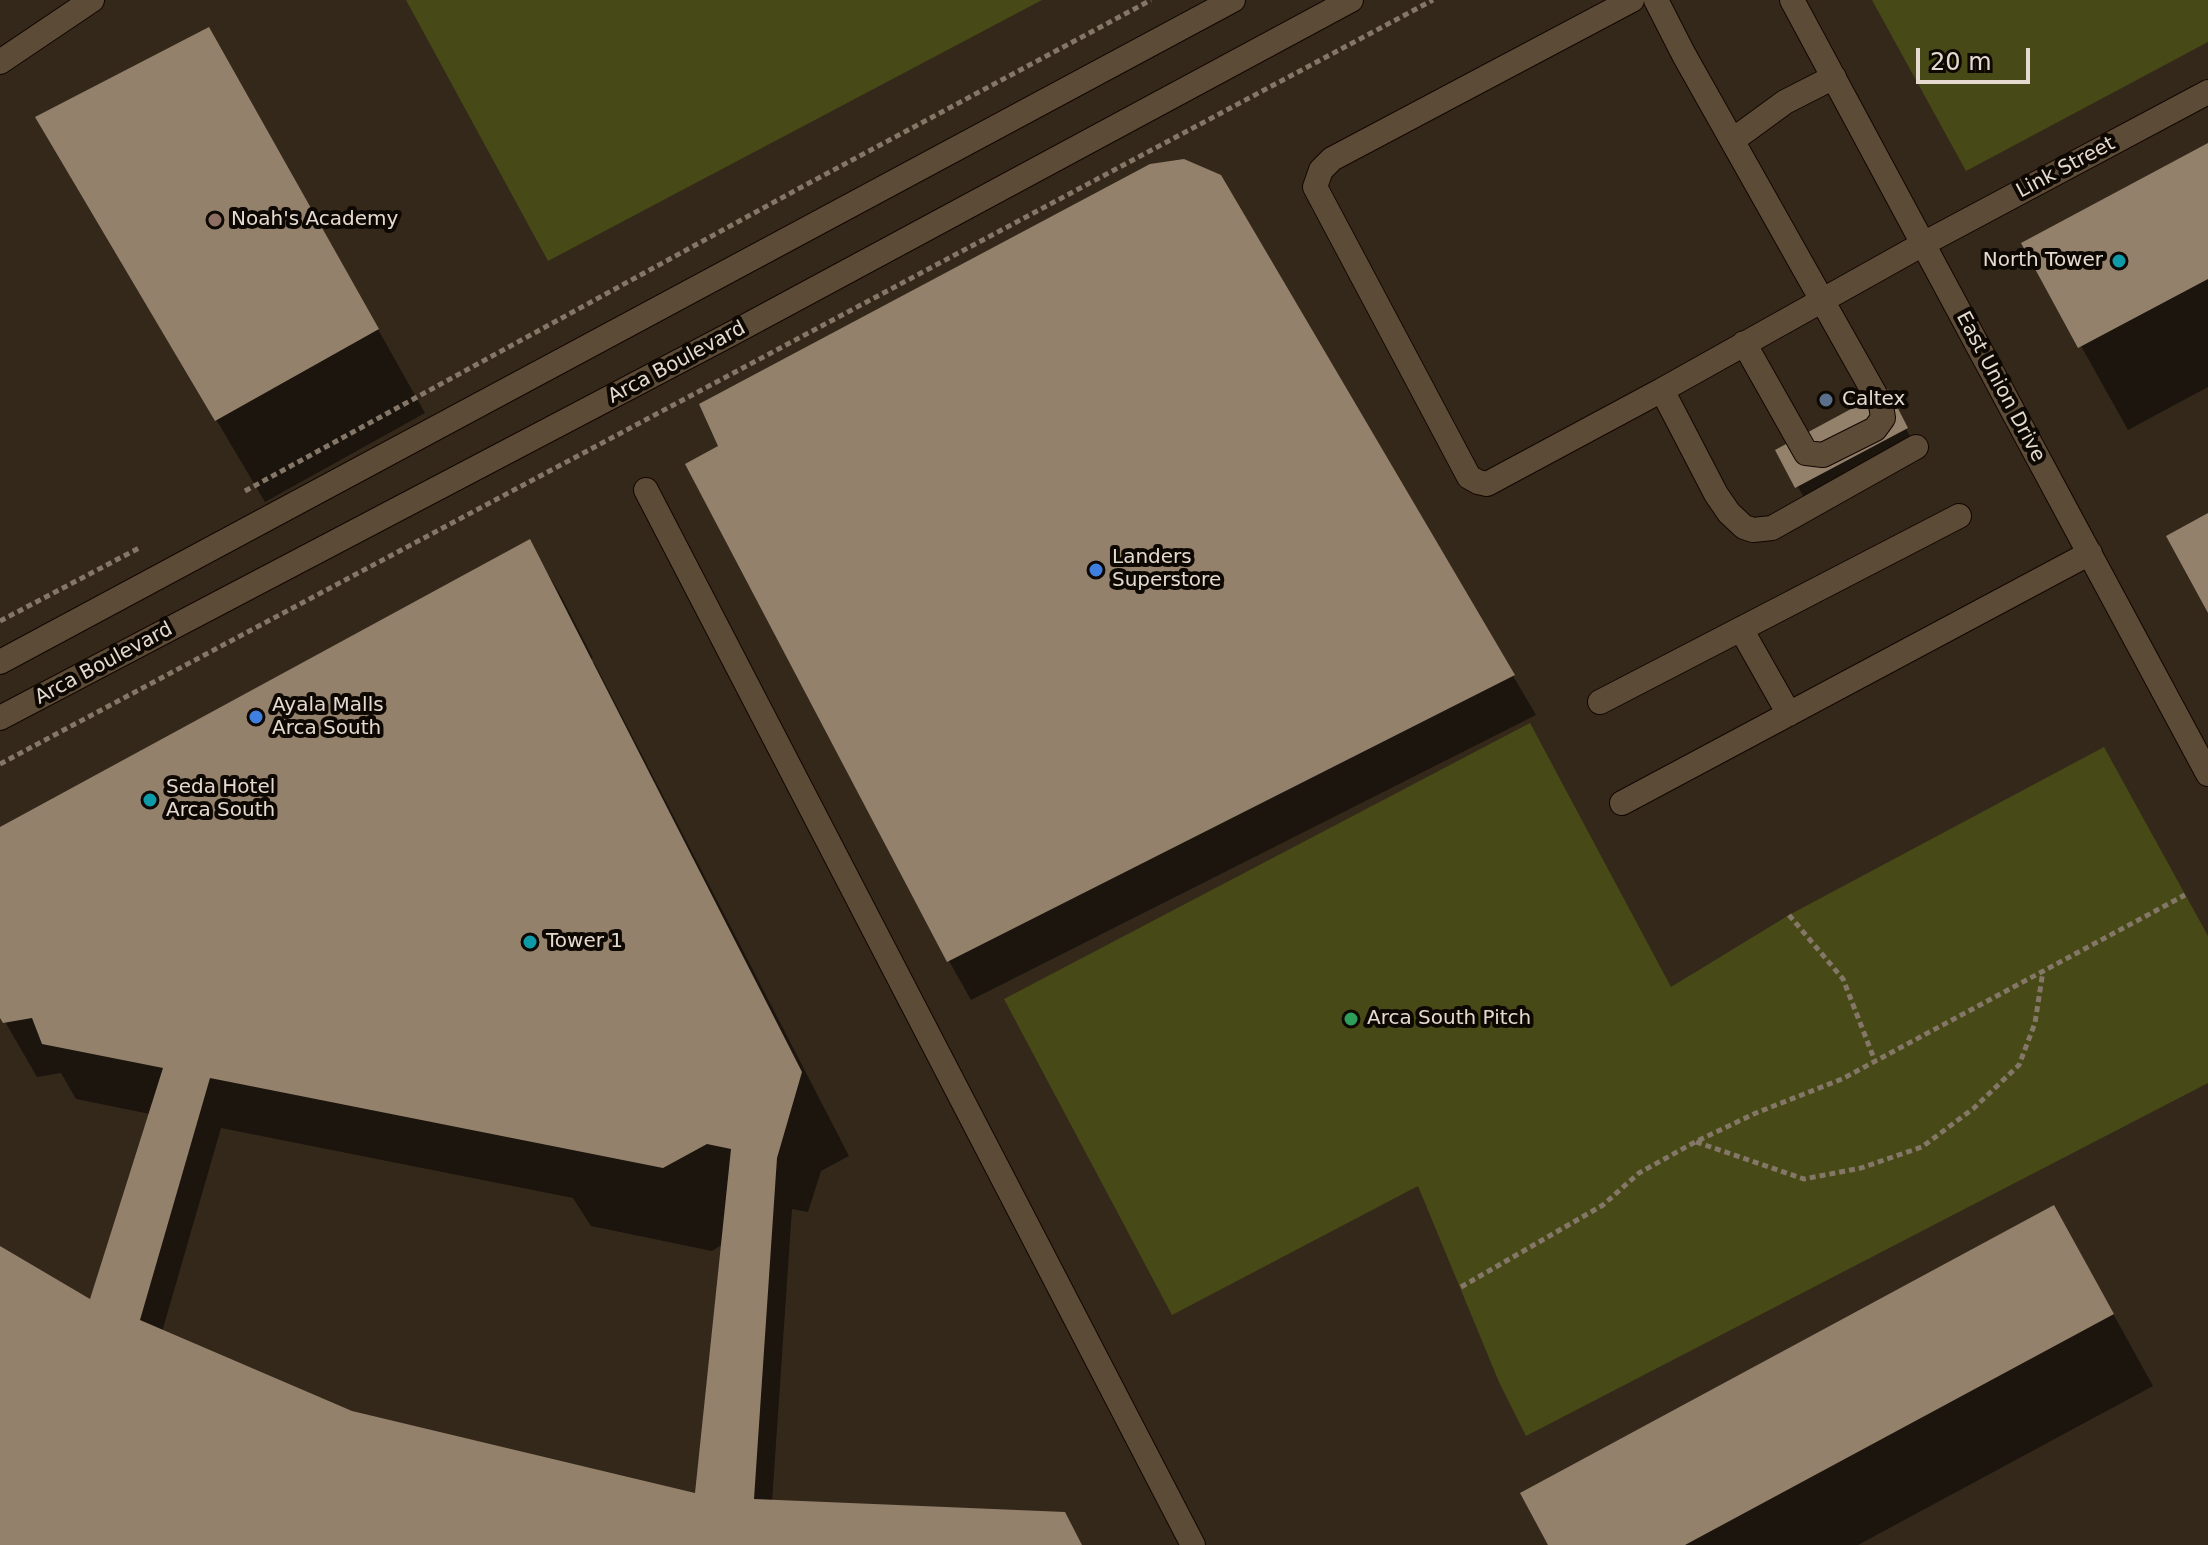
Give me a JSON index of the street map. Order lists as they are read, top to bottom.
{
  "streets": {
    "street": ["Link Street", "Arca Boulevard", "East Union Drive"]
  },
  "crossings": [
    ["Link Street", "East Union Drive"]
  ],
  "places": [
    "Noah's Academy",
    "North Tower",
    "Caltex",
    "Landers Superstore",
    "Ayala Malls Arca South",
    "Seda Hotel Arca South",
    "Tower 1",
    "Arca South Pitch"
  ],
  "scale_bar": "20 m"
}
